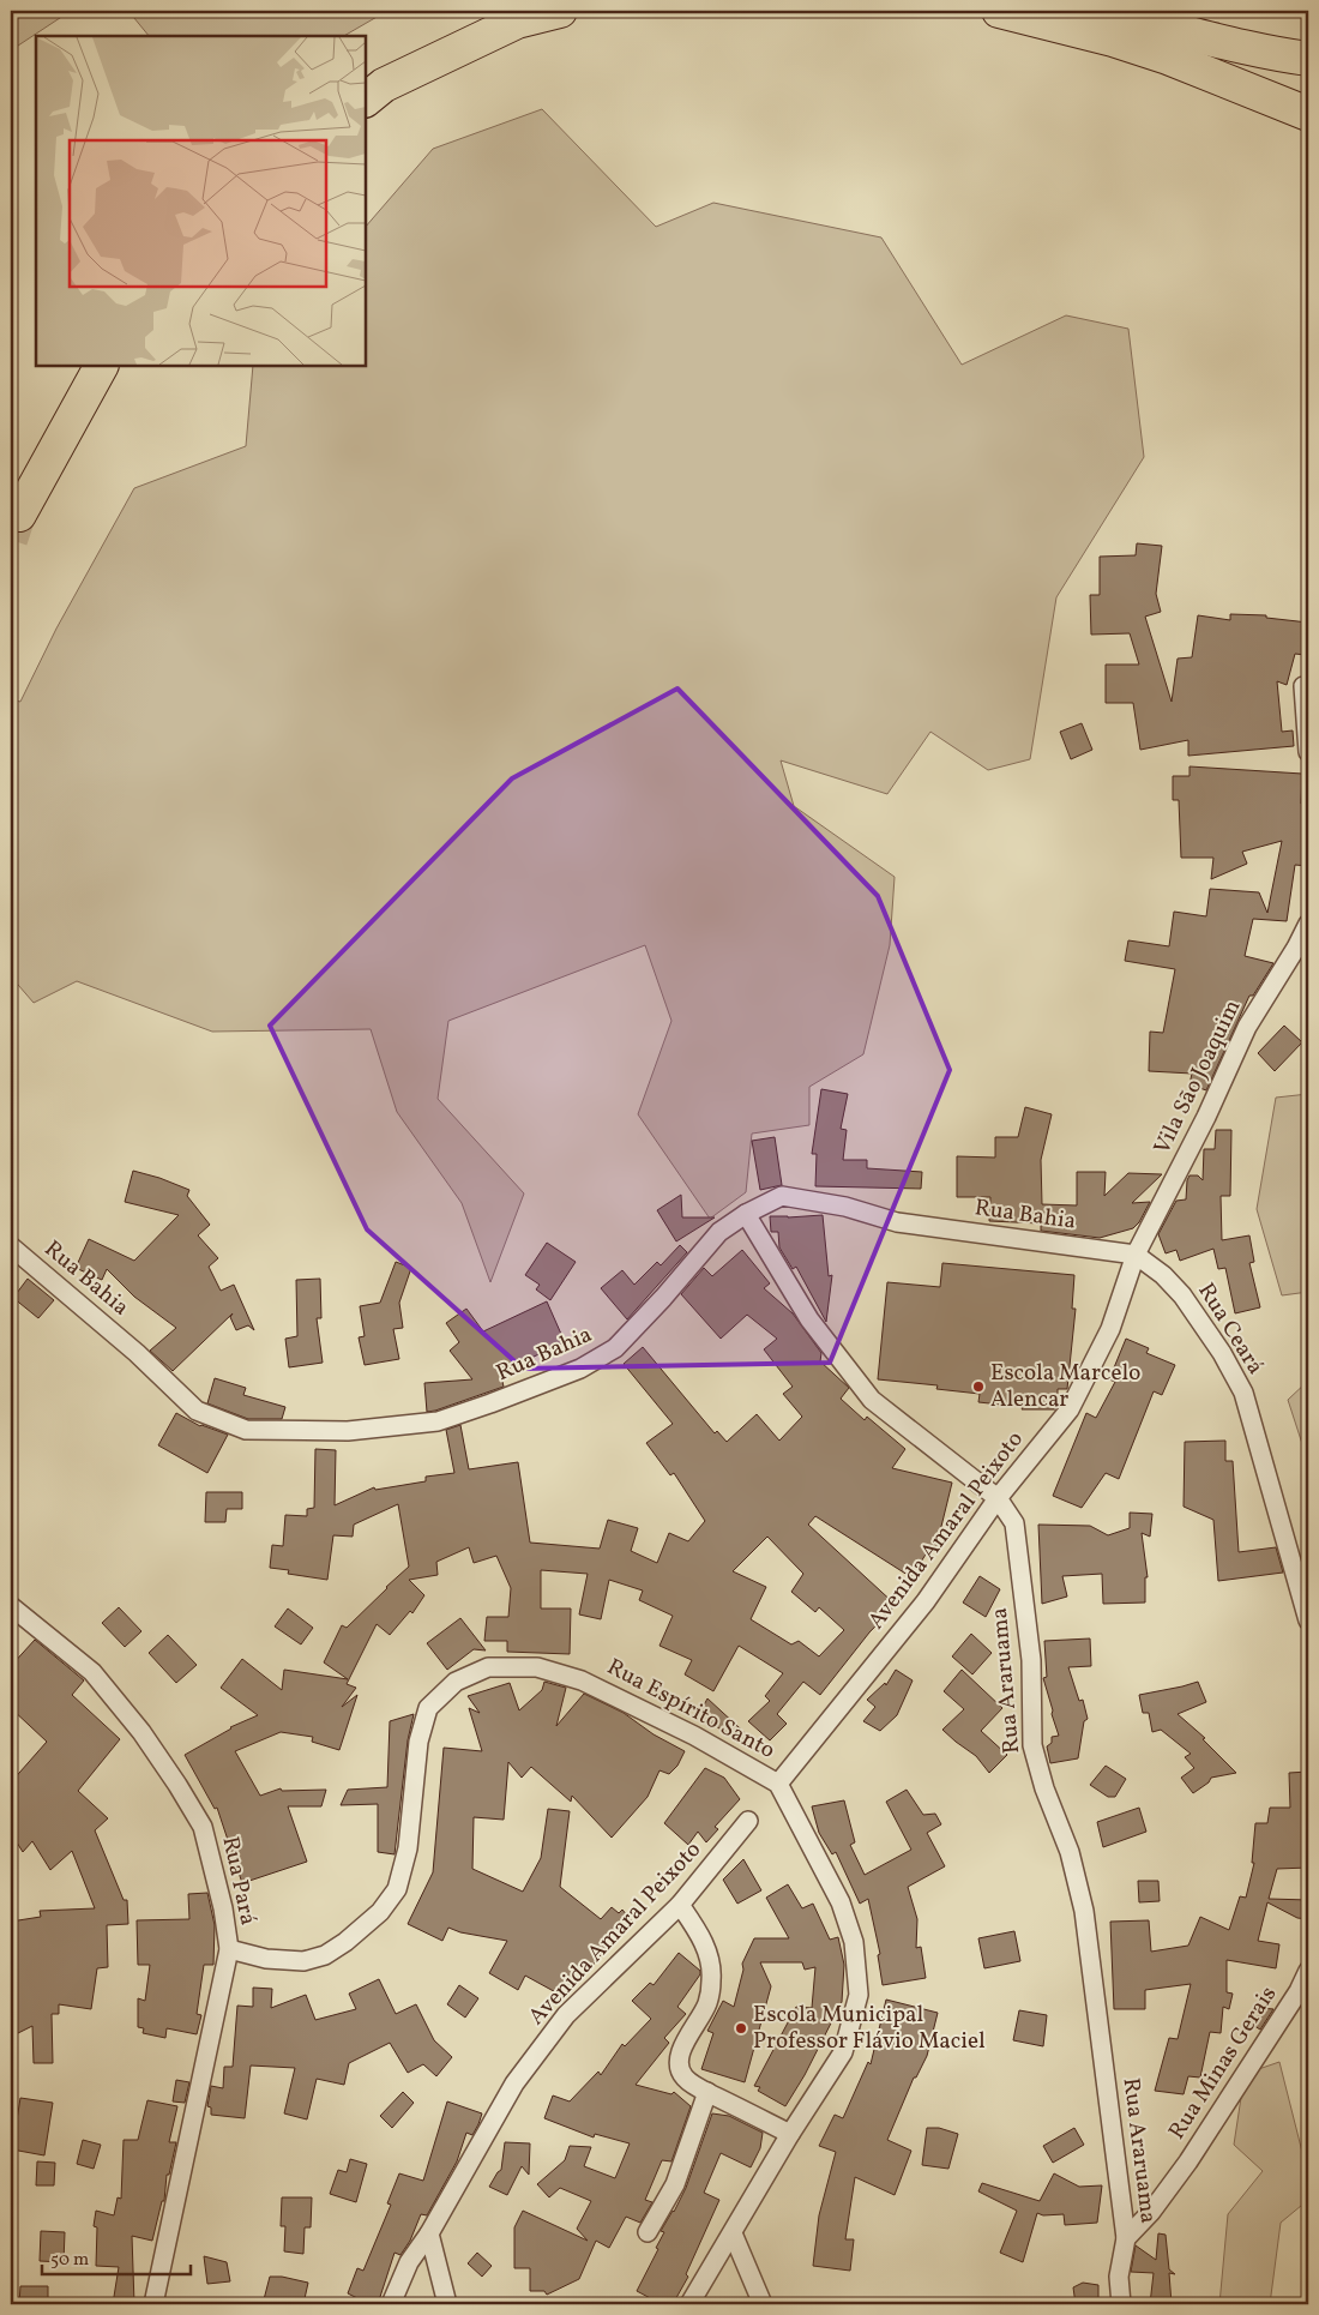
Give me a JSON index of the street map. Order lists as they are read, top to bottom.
{
  "streets": {
    "street": [
      "Vila São Joaquim",
      "Rua Bahia",
      "Rua Ceará",
      "Avenida Amaral Peixoto",
      "Rua Araruama",
      "Rua Espírito Santo",
      "Rua Pará",
      "Rua Minas Gerais"
    ]
  },
  "crossings": [
    ["Vila São Joaquim", "Rua Bahia"],
    ["Vila São Joaquim", "Rua Ceará"],
    ["Vila São Joaquim", "Avenida Amaral Peixoto"],
    ["Rua Bahia", "Rua Ceará"],
    ["Rua Bahia", "Avenida Amaral Peixoto"],
    ["Rua Bahia", "Rua Araruama"],
    ["Rua Ceará", "Avenida Amaral Peixoto"],
    ["Avenida Amaral Peixoto", "Rua Araruama"],
    ["Avenida Amaral Peixoto", "Rua Espírito Santo"],
    ["Rua Araruama", "Rua Minas Gerais"],
    ["Rua Espírito Santo", "Rua Pará"]
  ],
  "places": ["Escola Marcelo Alencar", "Escola Municipal Professor Flávio Maciel"],
  "scale_bar": "50 m"
}
